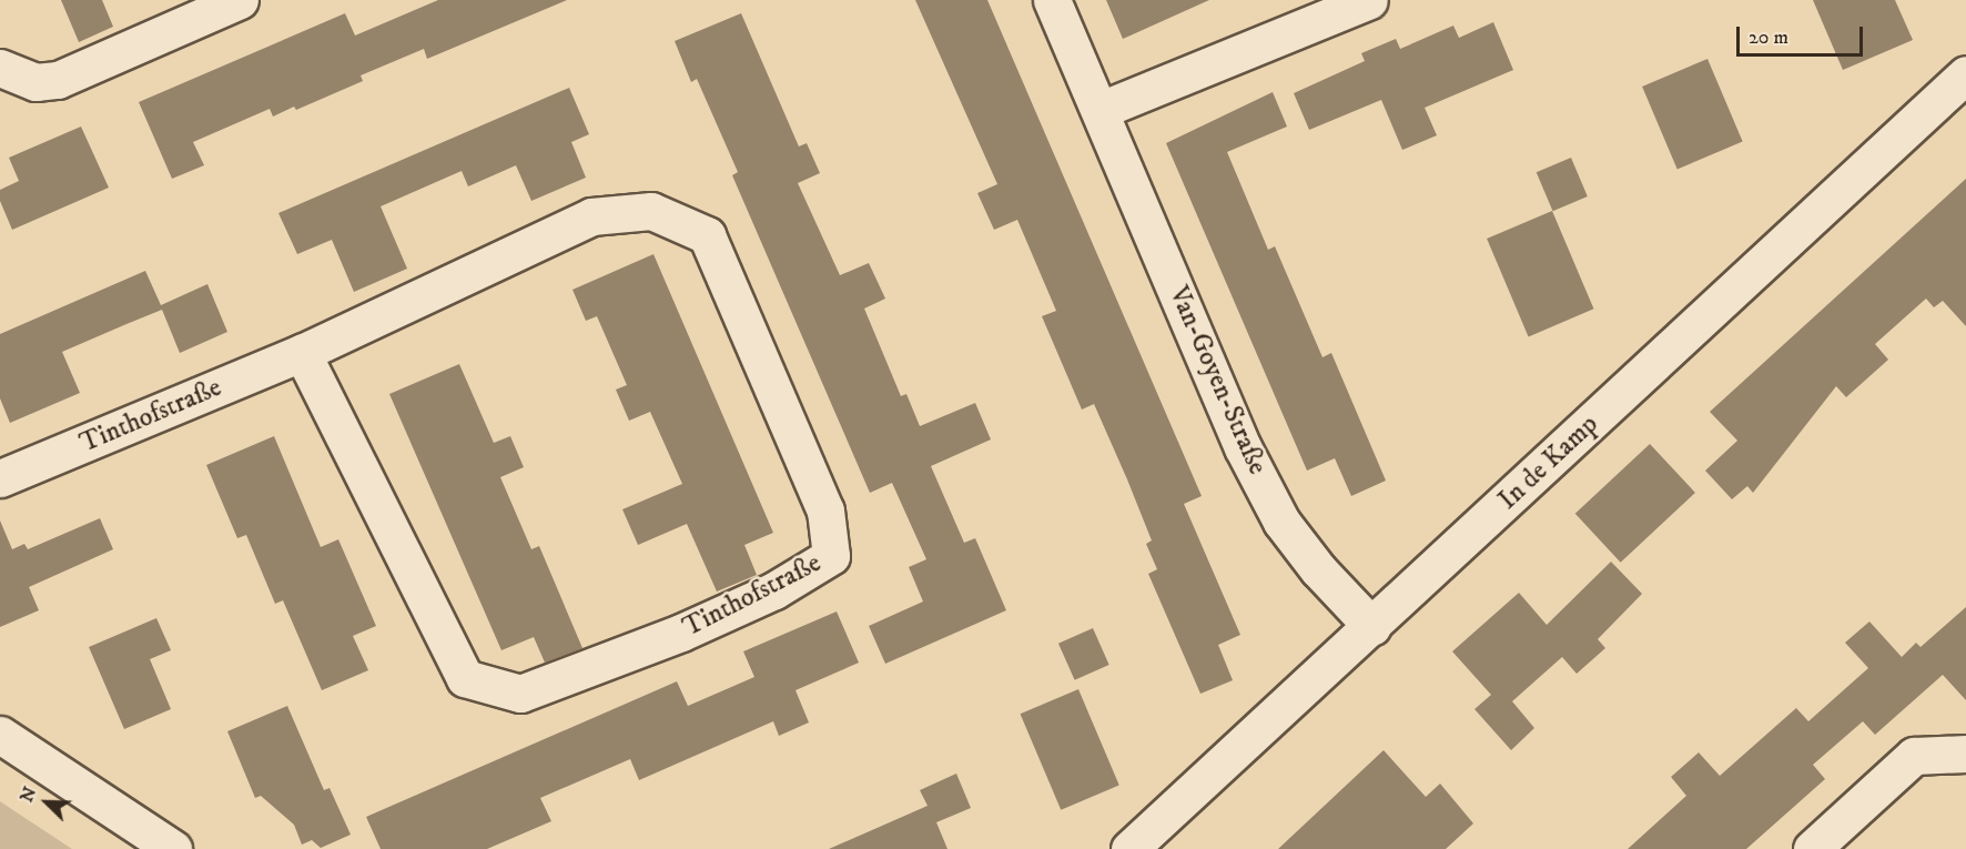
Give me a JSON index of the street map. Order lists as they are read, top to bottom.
{
  "streets": {
    "street": ["Van-Goyen-Straße", "Tinthofstraße", "In de Kamp"]
  },
  "crossings": [
    ["Van-Goyen-Straße", "In de Kamp"]
  ],
  "scale_bar": "20 m",
  "north": "top left"
}
